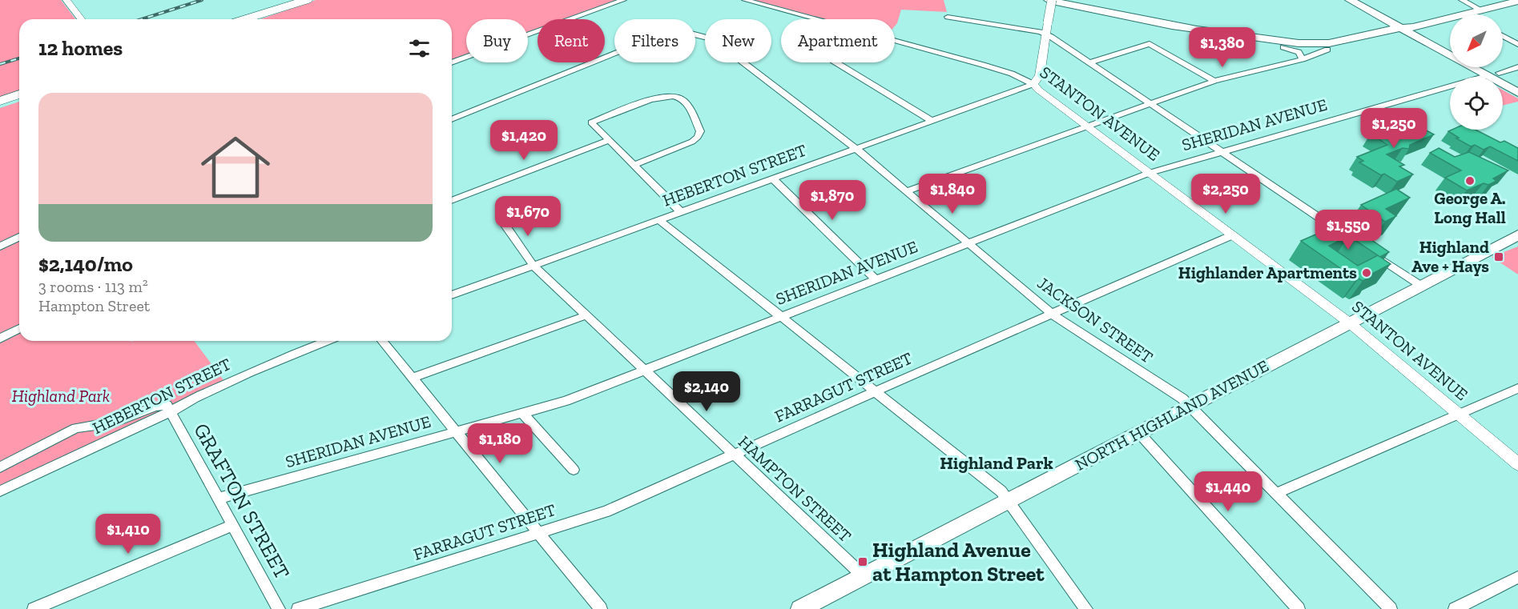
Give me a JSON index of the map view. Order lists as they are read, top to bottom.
{
  "streets": {
    "main road": ["NORTH HIGHLAND AVENUE"],
    "street": [
      "STANTON AVENUE",
      "SHERIDAN AVENUE",
      "HEBERTON STREET",
      "JACKSON STREET",
      "FARRAGUT STREET",
      "HAMPTON STREET",
      "GRAFTON STREET"
    ]
  },
  "crossings": [
    ["STANTON AVENUE", "SHERIDAN AVENUE"],
    ["STANTON AVENUE", "HEBERTON STREET"],
    ["STANTON AVENUE", "FARRAGUT STREET"],
    ["STANTON AVENUE", "NORTH HIGHLAND AVENUE"],
    ["SHERIDAN AVENUE", "JACKSON STREET"],
    ["SHERIDAN AVENUE", "HAMPTON STREET"],
    ["SHERIDAN AVENUE", "GRAFTON STREET"],
    ["HEBERTON STREET", "JACKSON STREET"],
    ["HEBERTON STREET", "HAMPTON STREET"],
    ["HEBERTON STREET", "GRAFTON STREET"],
    ["JACKSON STREET", "FARRAGUT STREET"],
    ["JACKSON STREET", "NORTH HIGHLAND AVENUE"],
    ["FARRAGUT STREET", "HAMPTON STREET"],
    ["NORTH HIGHLAND AVENUE", "HAMPTON STREET"]
  ],
  "districts": ["Highland Park"],
  "parks": ["Highland Park"],
  "places": {
    "other": ["George A. Long Hall", "Highlander Apartments"],
    "transit": ["Highland Ave + Hays", "Highland Avenue at Hampton Street"]
  },
  "north": "bottom left",
  "page": {
    "chip": [
      "Buy",
      "Rent",
      "Filters",
      "New",
      "Apartment"
    ],
    "heading": "12 homes",
    "price": [
      "$1,380",
      "$1,250",
      "$1,420",
      "$1,840",
      "$2,250",
      "$1,870",
      "$1,670",
      "$1,550",
      "$2,140",
      "$1,180",
      "$1,440",
      "$1,410"
    ],
    "list": [
      {
        "name": "$2,140/mo",
        "note": "3 rooms · 113 m² · Hampton Street"
      }
    ]
  }
}
